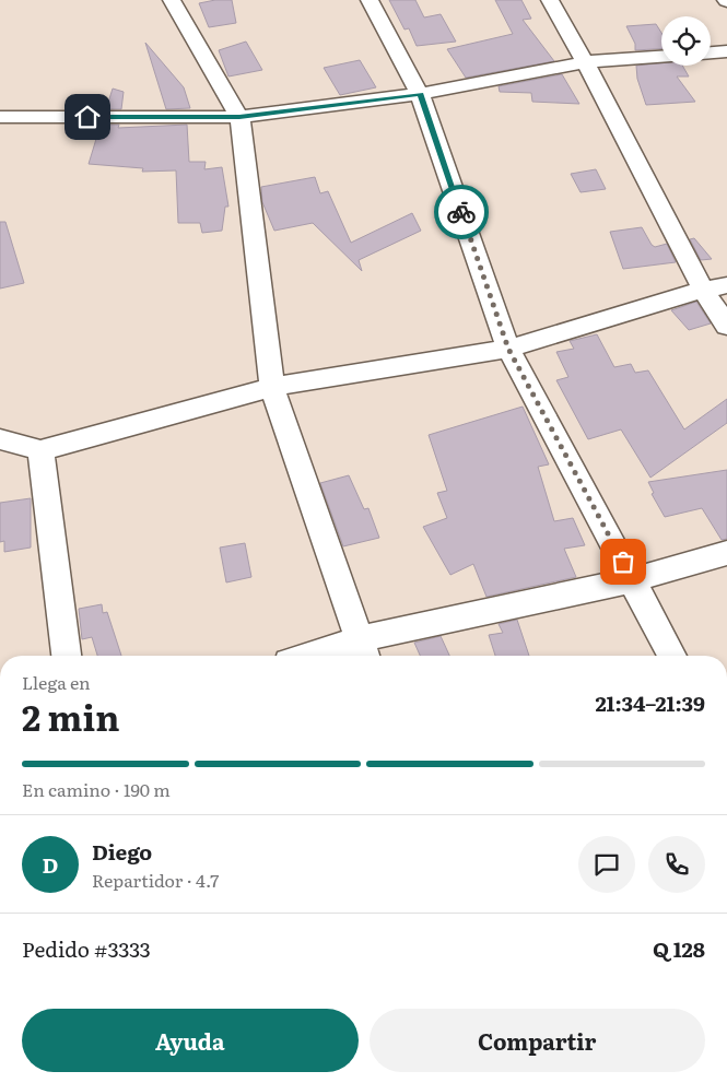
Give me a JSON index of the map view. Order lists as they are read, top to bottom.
{
  "page": {
    "heading": ["2 min", "Llega en", "21:34–21:39"],
    "panel": [
      "Diego",
      "Repartidor · 4.7",
      "Pedido #3333",
      "Q 128"
    ],
    "bar": "En camino · 190 m",
    "round": "D",
    "buttons": ["Ayuda", "Compartir"]
  }
}
